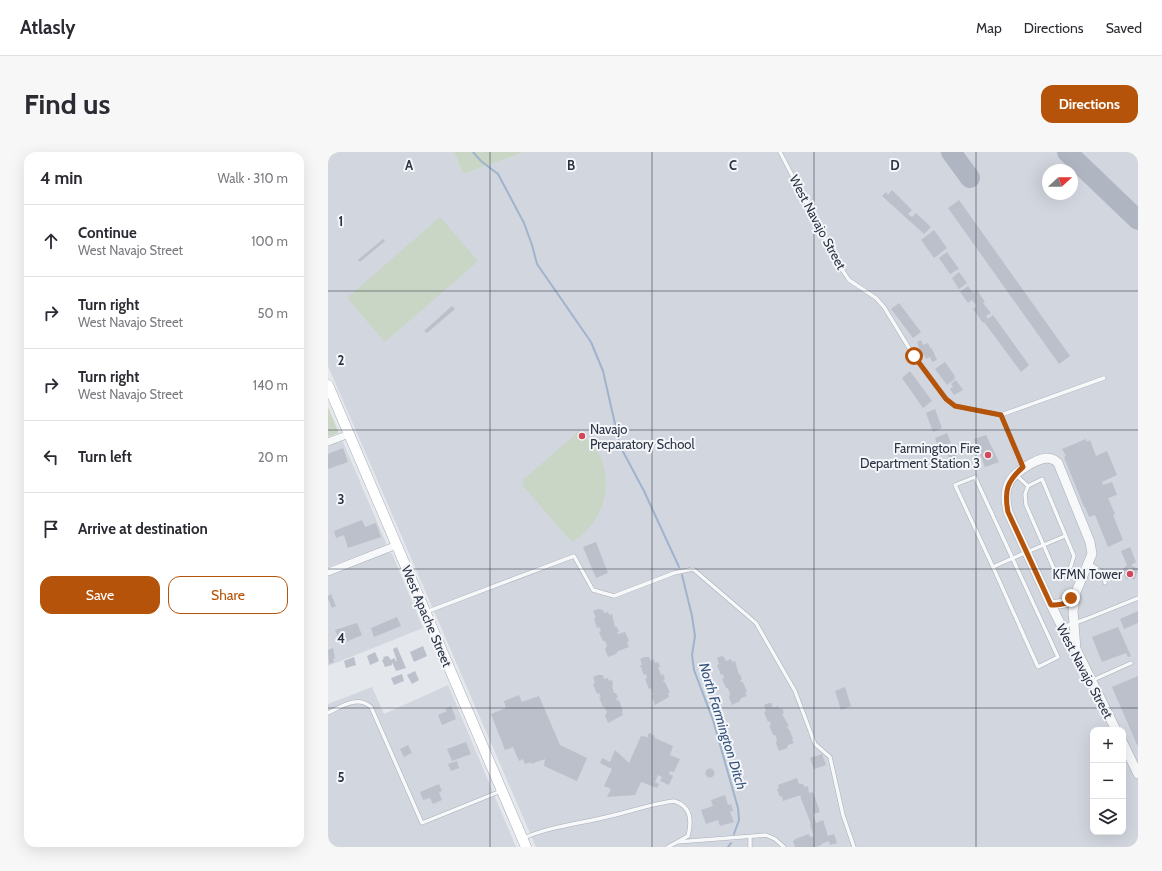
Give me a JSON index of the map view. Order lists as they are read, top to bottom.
{
  "streets": {
    "main road": ["West Apache Street"],
    "street": ["West Navajo Street"]
  },
  "water": ["North Farmington Ditch"],
  "places": ["Navajo Preparatory School", "Farmington Fire Department Station 3", "KFMN Tower"],
  "north": "right",
  "page": {
    "header": "Atlasly",
    "nav": ["Map", "Directions", "Saved"],
    "buttons": [
      "Directions",
      ["Save", "Share"]
    ],
    "title": "Find us",
    "heading": ["4 min", "Walk · 310 m"],
    "list": [
      ["Continue", "West Navajo Street", "100 m"],
      ["Turn right", "West Navajo Street", "50 m"],
      ["Turn right", "West Navajo Street", "140 m"],
      ["Turn left", "20 m"],
      "Arrive at destination"
    ],
    "map_buttons": ["+", "−"]
  },
  "grid": {
    "columns": [
      "A",
      "B",
      "C",
      "D"
    ],
    "rows": [
      "1",
      "2",
      "3",
      "4",
      "5"
    ]
  }
}
